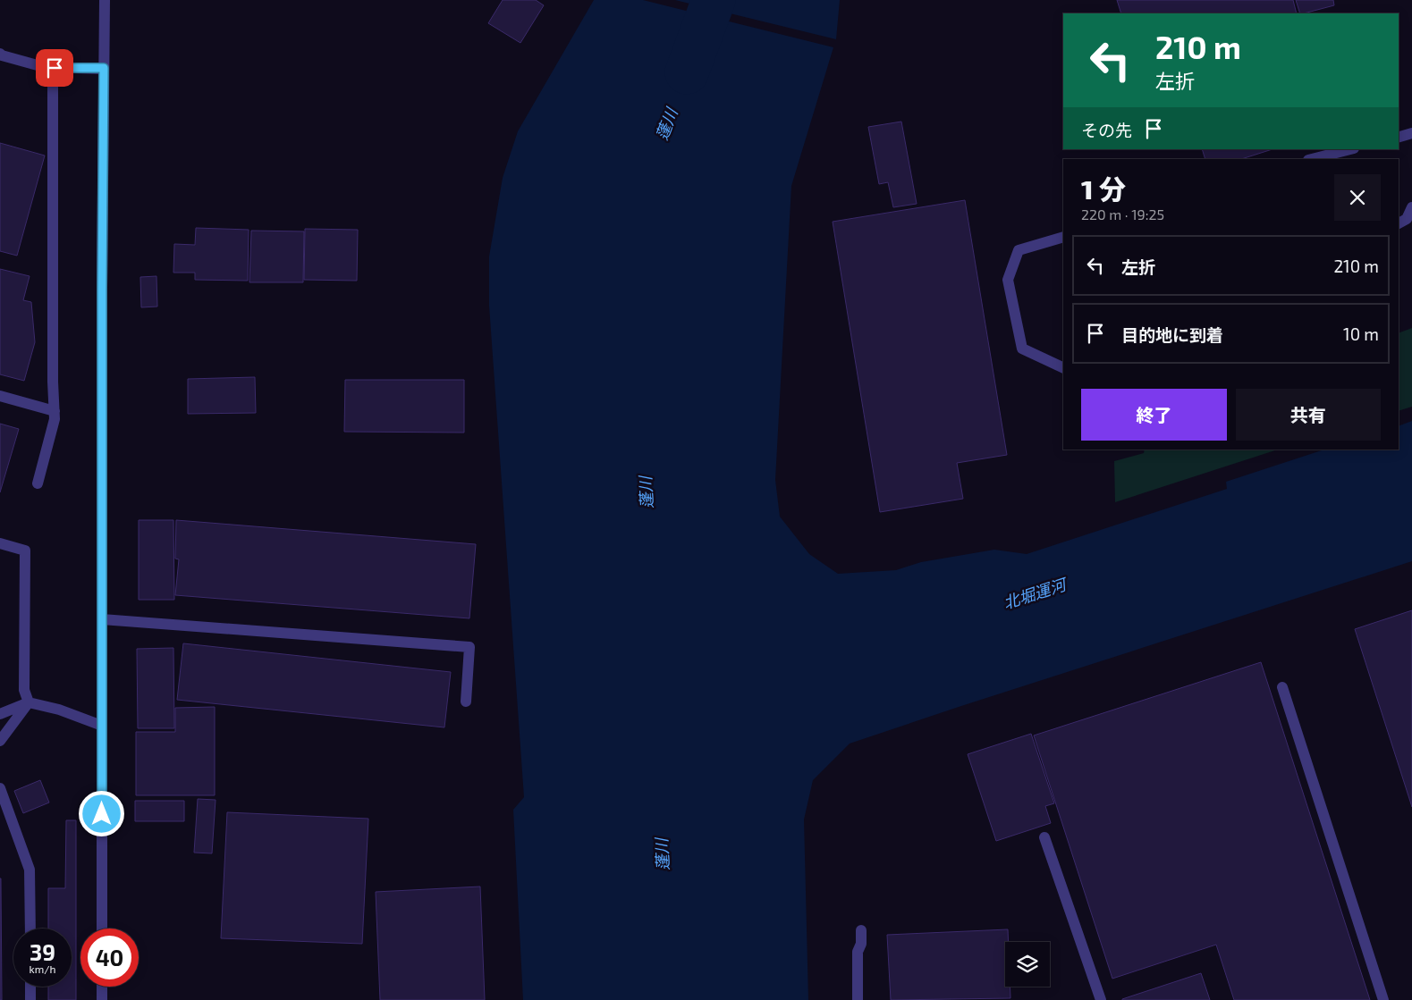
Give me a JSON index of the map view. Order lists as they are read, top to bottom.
{
  "water": ["蓬川", "北堀運河"],
  "page": {
    "turn": ["210 m", "左折"],
    "then": "その先",
    "heading": ["1 分", "220 m · 19:25"],
    "list": [
      {
        "name": "左折",
        "value": "210 m"
      },
      {
        "name": "目的地に到着",
        "value": "10 m"
      }
    ],
    "buttons": ["終了", "共有"],
    "speed": "39 km/h",
    "limit": "40"
  }
}
